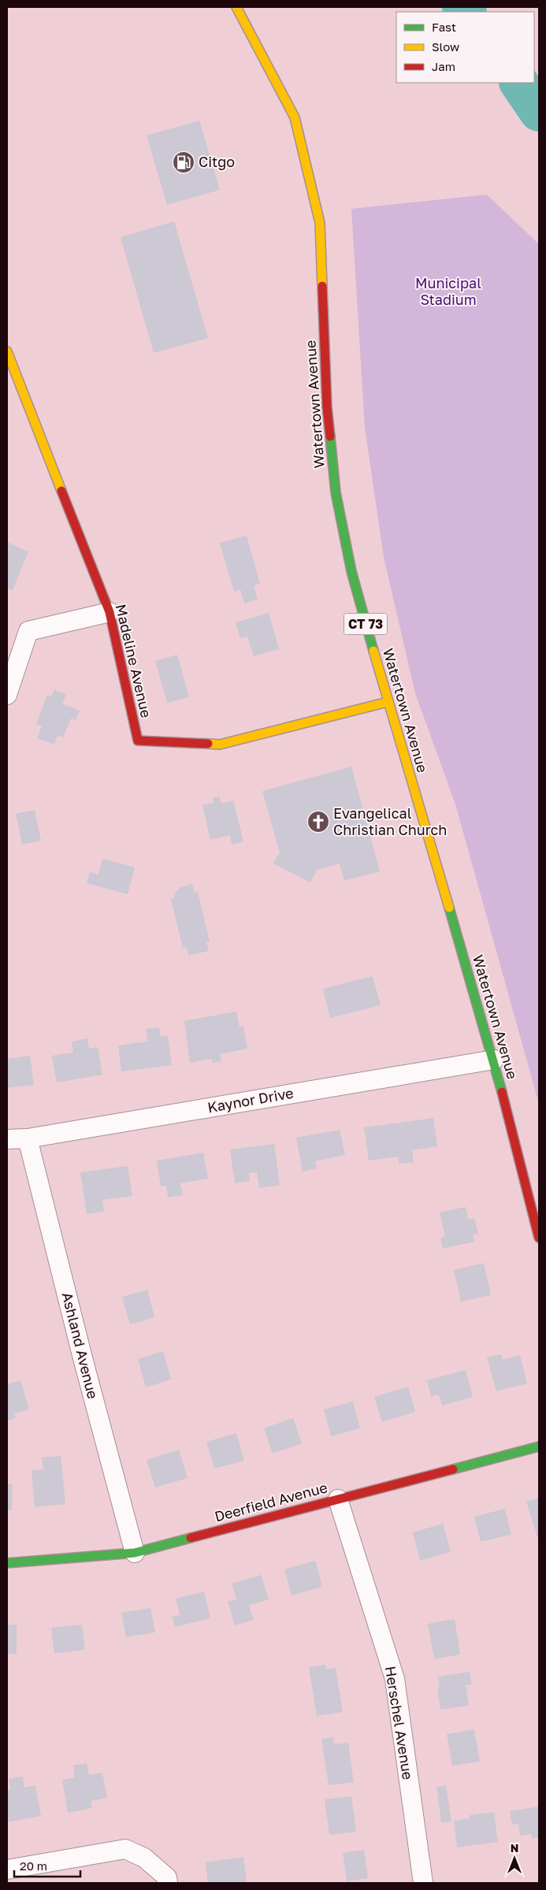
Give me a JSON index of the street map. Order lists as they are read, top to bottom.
{
  "streets": {
    "main road": [
      "Watertown Avenue",
      "CT 73",
      "Madeline Avenue",
      "Deerfield Avenue"
    ],
    "street": ["Kaynor Drive", "Ashland Avenue", "Herschel Avenue"]
  },
  "crossings": [
    ["Watertown Avenue", "Madeline Avenue"],
    ["Watertown Avenue", "Kaynor Drive"],
    ["Kaynor Drive", "Ashland Avenue"],
    ["Ashland Avenue", "Deerfield Avenue"],
    ["Deerfield Avenue", "Herschel Avenue"]
  ],
  "parks": ["Municipal Stadium"],
  "places": {
    "fuel station": ["Citgo"],
    "church": ["Evangelical Christian Church"]
  },
  "legend": ["Fast", "Slow", "Jam"],
  "scale_bar": "20 m",
  "north": "top"
}
